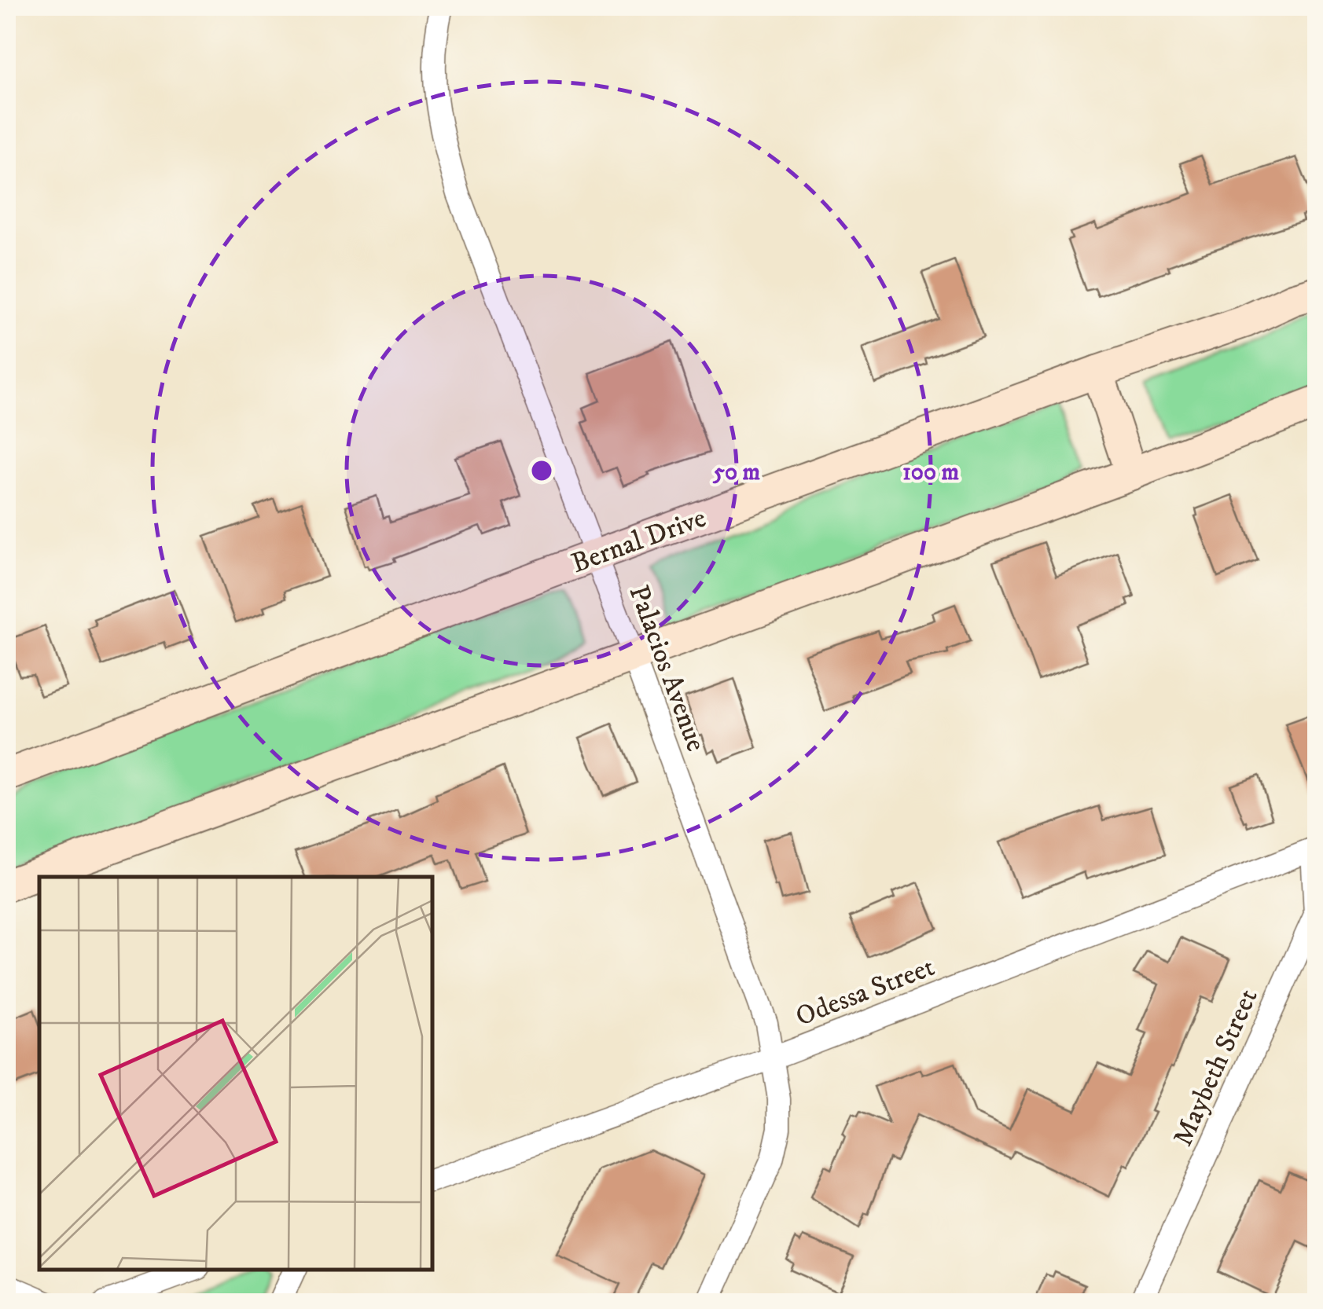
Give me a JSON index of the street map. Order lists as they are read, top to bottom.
{
  "streets": {
    "street": [
      "Bernal Drive",
      "Palacios Avenue",
      "Odessa Street",
      "Maybeth Street"
    ]
  },
  "crossings": [
    ["Bernal Drive", "Palacios Avenue"],
    ["Palacios Avenue", "Odessa Street"],
    ["Odessa Street", "Maybeth Street"]
  ],
  "rings": ["50 m", "100 m"]
}
